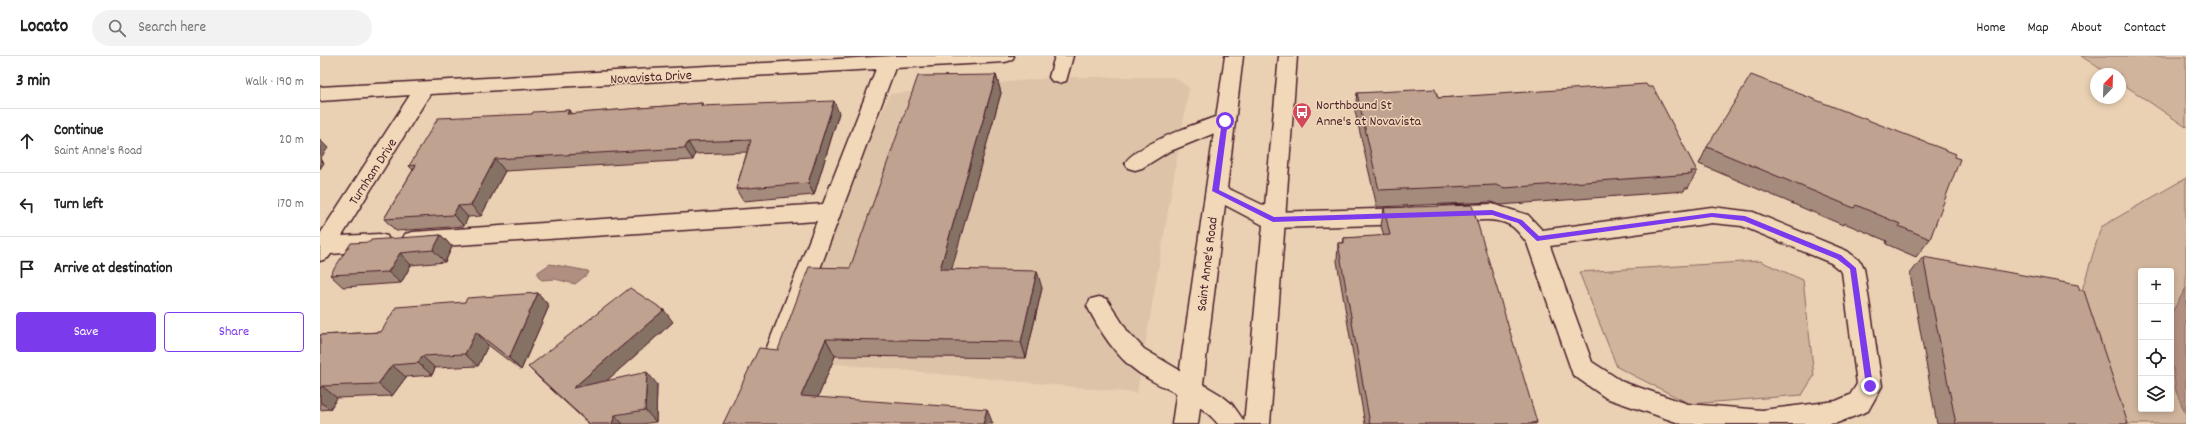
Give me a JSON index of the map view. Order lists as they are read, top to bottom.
{
  "streets": {
    "main road": ["Novavista Drive", "Turnham Drive", "Saint Anne's Road"]
  },
  "crossings": [
    ["Novavista Drive", "Turnham Drive"]
  ],
  "places": {
    "bus stop": ["Northbound St Anne's at Novavista"]
  },
  "north": "top right",
  "page": {
    "header": "Locato",
    "search": "Search here",
    "nav": [
      "Home",
      "Map",
      "About",
      "Contact"
    ],
    "heading": ["3 min", "Walk · 190 m"],
    "list": [
      ["Continue", "Saint Anne's Road", "20 m"],
      ["Turn left", "170 m"],
      "Arrive at destination"
    ],
    "map_buttons": ["+", "−"],
    "buttons": ["Save", "Share"]
  }
}
